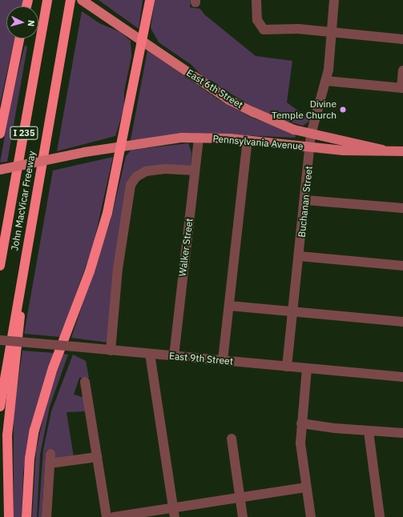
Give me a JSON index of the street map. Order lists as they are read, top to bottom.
{
  "streets": {
    "highway": ["I 235", "John MacVicar Freeway"],
    "main road": ["East 6th Street", "Pennsylvania Avenue"],
    "street": ["Buchanan Street", "Walker Street", "East 9th Street"]
  },
  "crossings": [
    ["East 6th Street", "Pennsylvania Avenue"],
    ["East 6th Street", "Buchanan Street"],
    ["Pennsylvania Avenue", "Buchanan Street"],
    ["Pennsylvania Avenue", "Walker Street"],
    ["Buchanan Street", "East 9th Street"],
    ["Walker Street", "East 9th Street"]
  ],
  "places": ["Divine Temple Church"],
  "north": "right"
}
